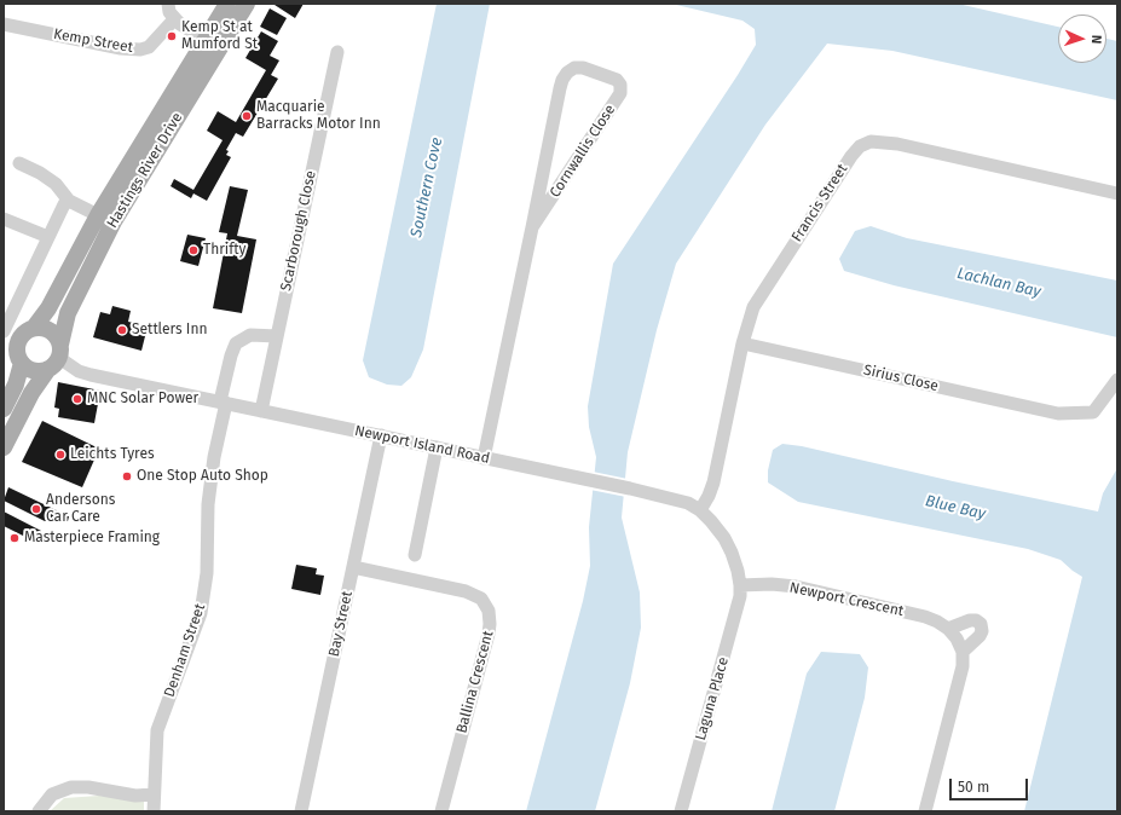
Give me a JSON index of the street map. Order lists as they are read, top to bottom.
{
  "streets": {
    "main road": ["Hastings River Drive"],
    "street": [
      "Kemp Street",
      "Cornwallis Close",
      "Francis Street",
      "Scarborough Close",
      "Sirius Close",
      "Newport Island Road",
      "Newport Crescent",
      "Bay Street",
      "Denham Street",
      "Ballina Crescent",
      "Laguna Place"
    ]
  },
  "crossings": [
    ["Cornwallis Close", "Newport Island Road"],
    ["Hastings River Drive", "Newport Island Road"],
    ["Francis Street", "Sirius Close"],
    ["Francis Street", "Newport Island Road"],
    ["Scarborough Close", "Newport Island Road"],
    ["Scarborough Close", "Denham Street"],
    ["Newport Island Road", "Newport Crescent"],
    ["Newport Island Road", "Bay Street"],
    ["Newport Island Road", "Denham Street"],
    ["Newport Island Road", "Laguna Place"],
    ["Newport Crescent", "Laguna Place"],
    ["Bay Street", "Ballina Crescent"]
  ],
  "water": ["Southern Cove", "Lachlan Bay", "Blue Bay"],
  "places": [
    "Kemp St at Mumford St",
    "Macquarie Barracks Motor Inn",
    "Thrifty",
    "Settlers Inn",
    "MNC Solar Power",
    "Leichts Tyres",
    "One Stop Auto Shop",
    "Andersons Car Care",
    "Masterpiece Framing"
  ],
  "scale_bar": "50 m",
  "north": "right"
}
